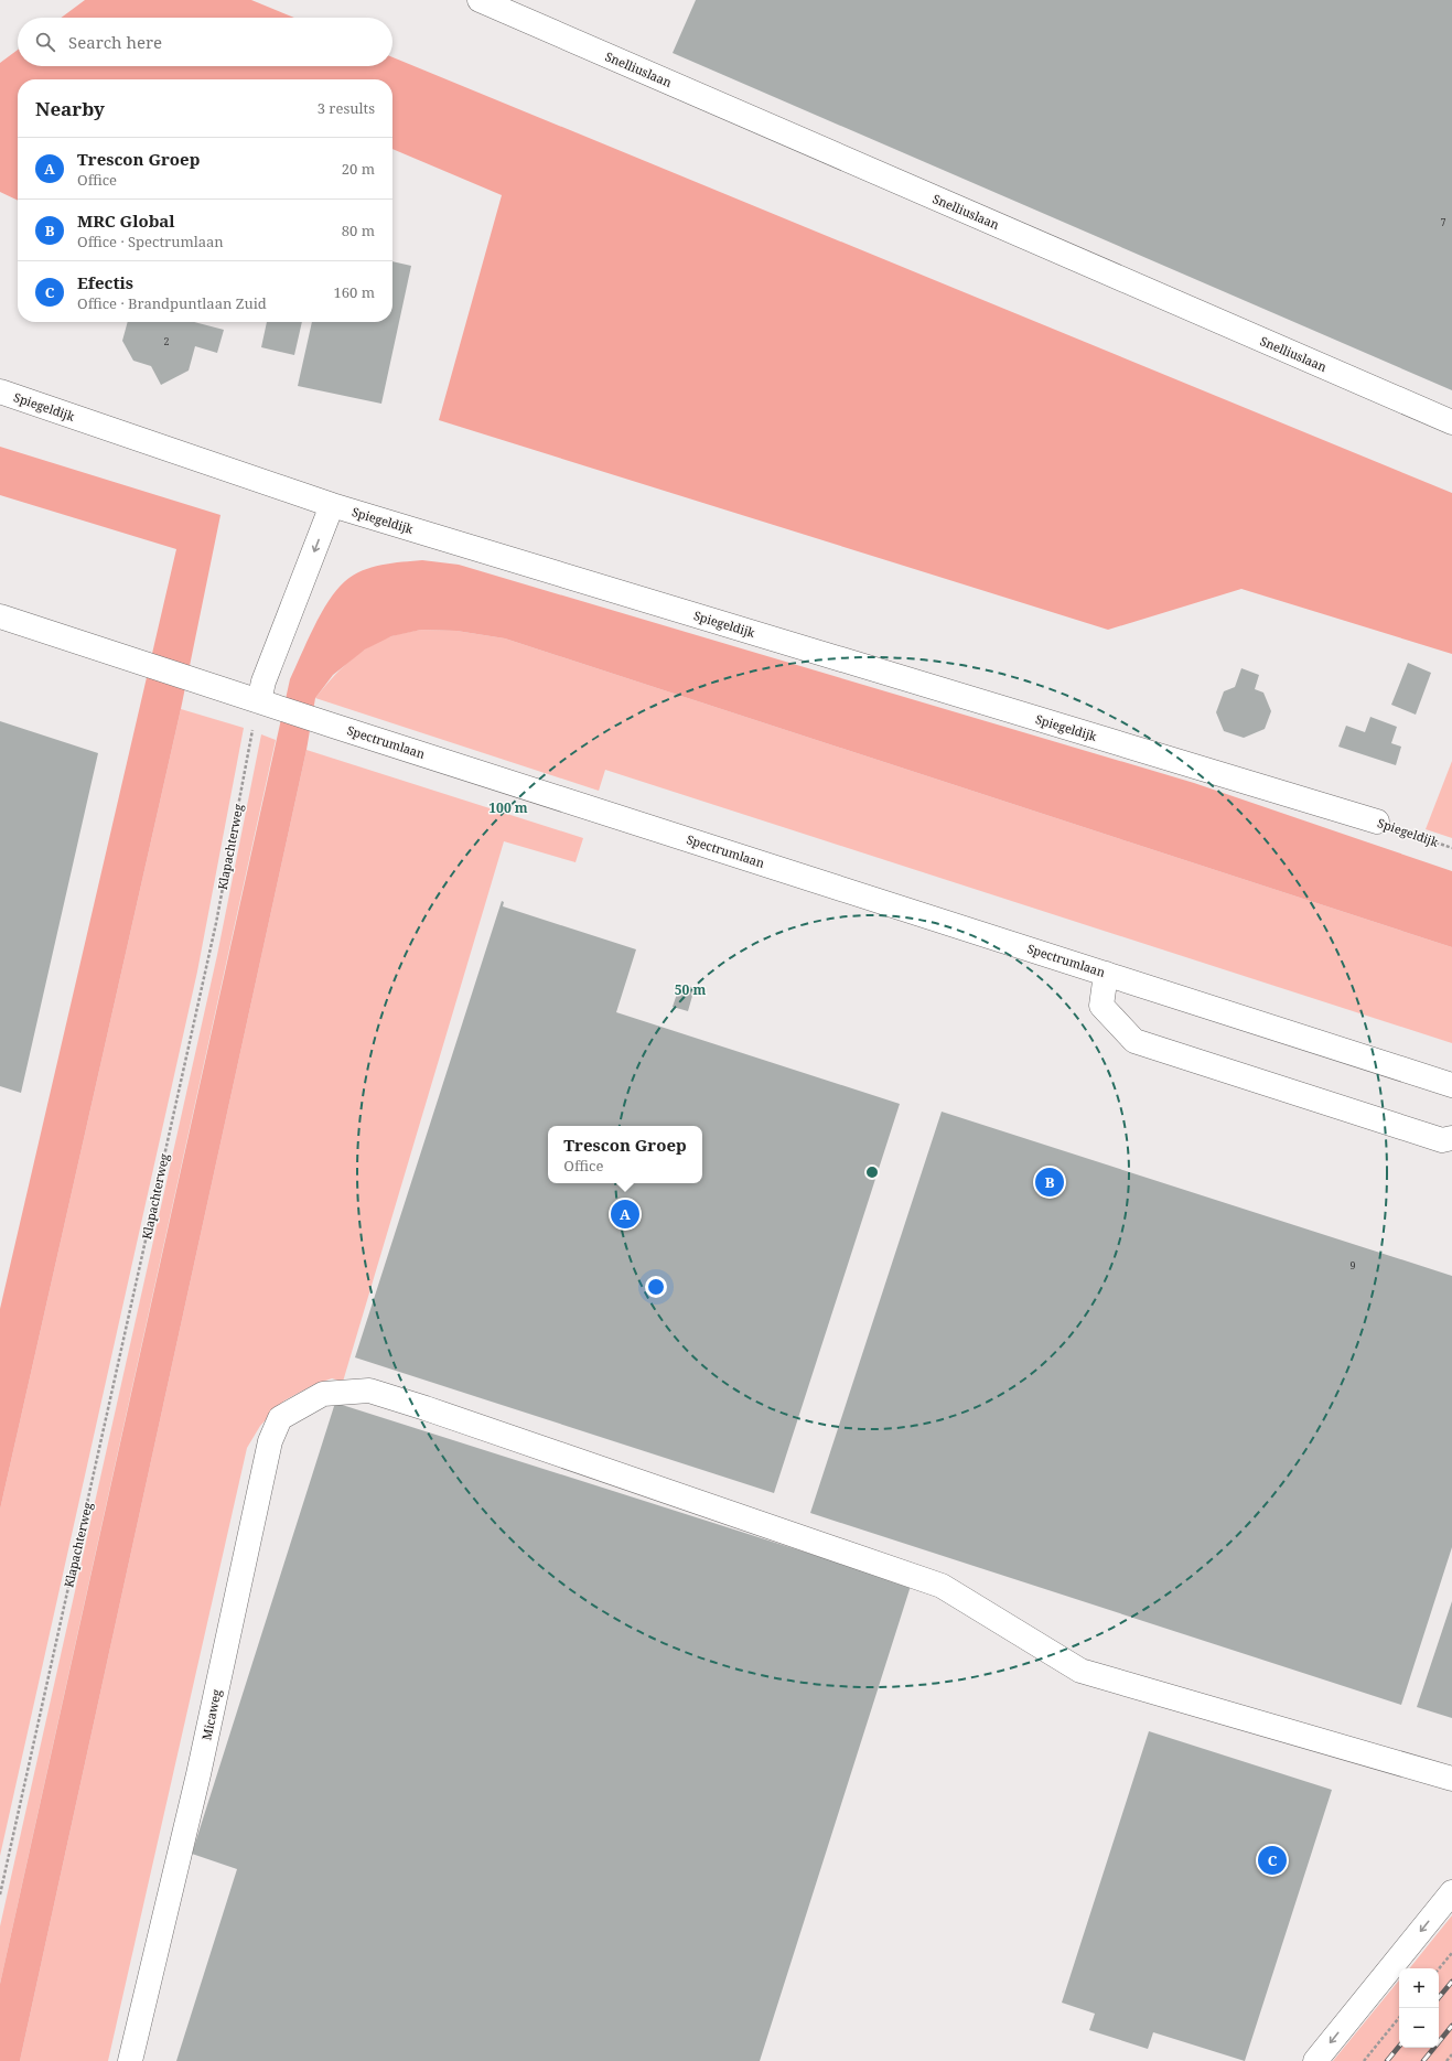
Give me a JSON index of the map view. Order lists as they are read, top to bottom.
{
  "streets": {
    "street": [
      "Snelliuslaan",
      "Spiegeldijk",
      "Spectrumlaan",
      "Micaweg"
    ],
    "path": ["Klapachterweg"]
  },
  "crossings": [
    ["Spectrumlaan", "Klapachterweg"]
  ],
  "house_numbers": ["7", "2", "9"],
  "page": {
    "search": "Search here",
    "heading": ["Nearby", "3 results"],
    "list": [
      {
        "mark": "A",
        "name": "Trescon Groep",
        "note": "Office",
        "value": "20 m"
      },
      {
        "mark": "B",
        "name": "MRC Global",
        "note": "Office · Spectrumlaan",
        "value": "80 m"
      },
      {
        "mark": "C",
        "name": "Efectis",
        "note": "Office · Brandpuntlaan Zuid",
        "value": "160 m"
      }
    ],
    "popup": ["Trescon Groep", "Office"],
    "pins": ["B", "A", "C"],
    "map_buttons": ["+", "−"]
  },
  "rings": ["100 m", "50 m"]
}
